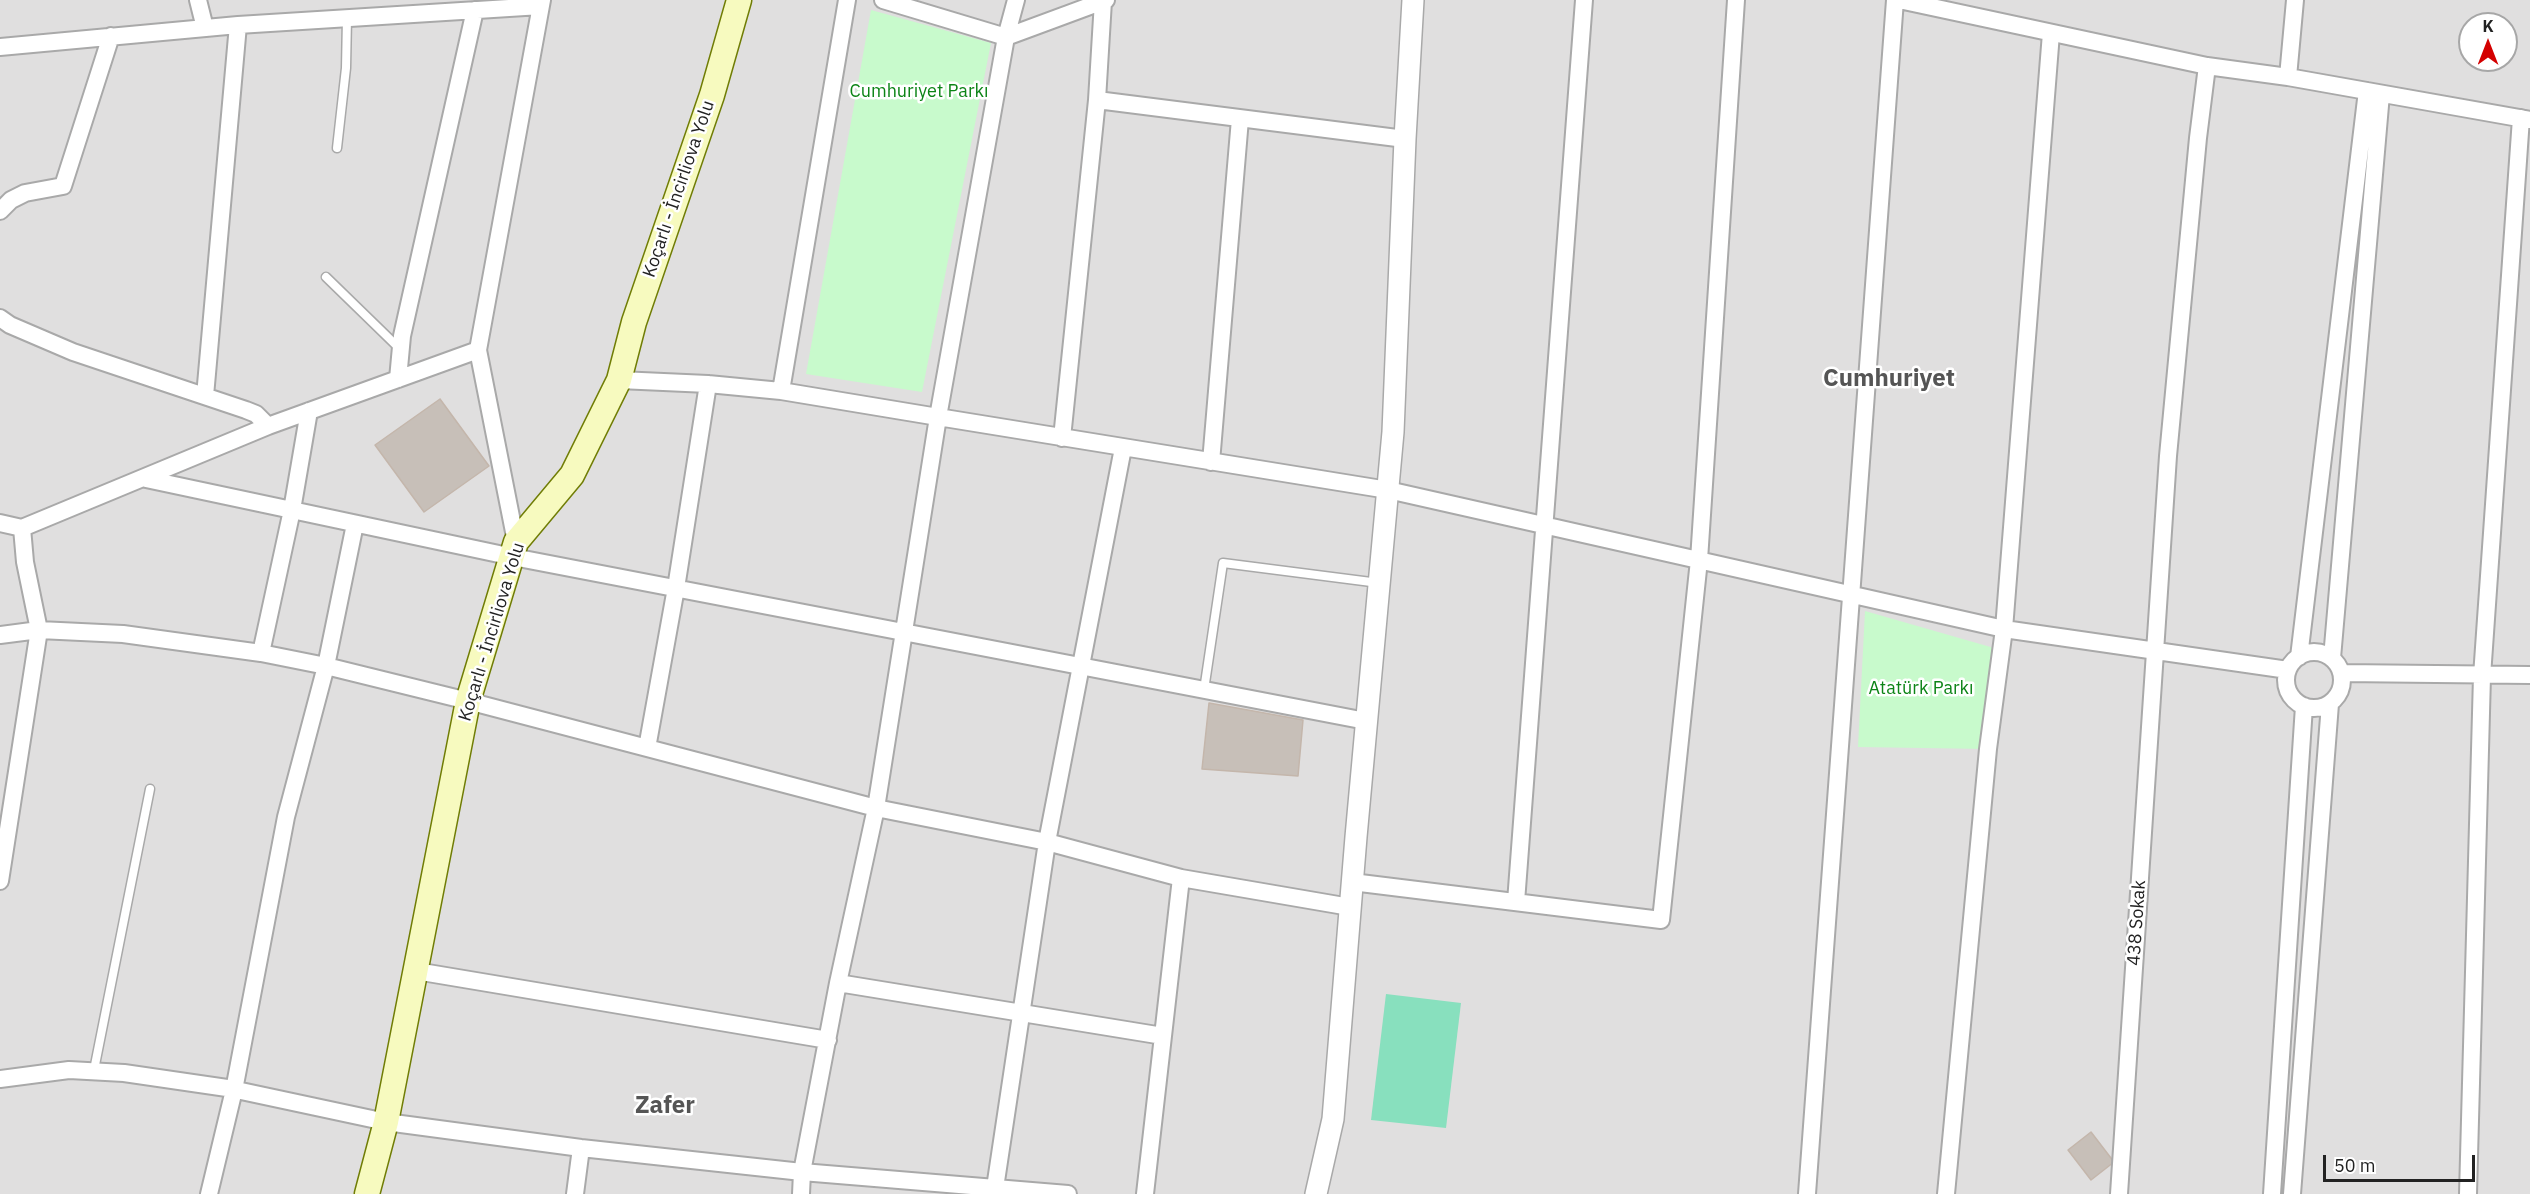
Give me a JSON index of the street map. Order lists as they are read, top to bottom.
{
  "streets": {
    "main road": ["Koçarlı - İncirliova Yolu"],
    "street": ["438 Sokak"]
  },
  "districts": ["Cumhuriyet", "Zafer"],
  "parks": ["Cumhuriyet Parkı", "Atatürk Parkı"],
  "scale_bar": "50 m",
  "north": "top"
}
